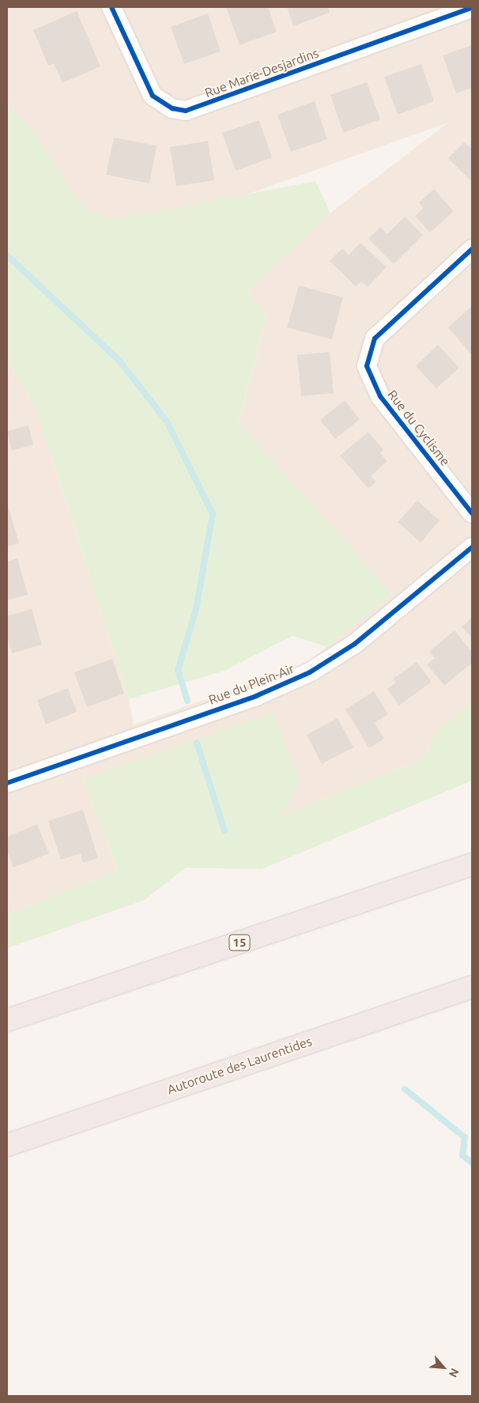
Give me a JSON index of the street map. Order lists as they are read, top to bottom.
{
  "streets": {
    "highway": ["15", "Autoroute des Laurentides"],
    "street": ["Rue Marie-Desjardins", "Rue du Cyclisme", "Rue du Plein-Air"]
  },
  "north": "bottom right"
}
